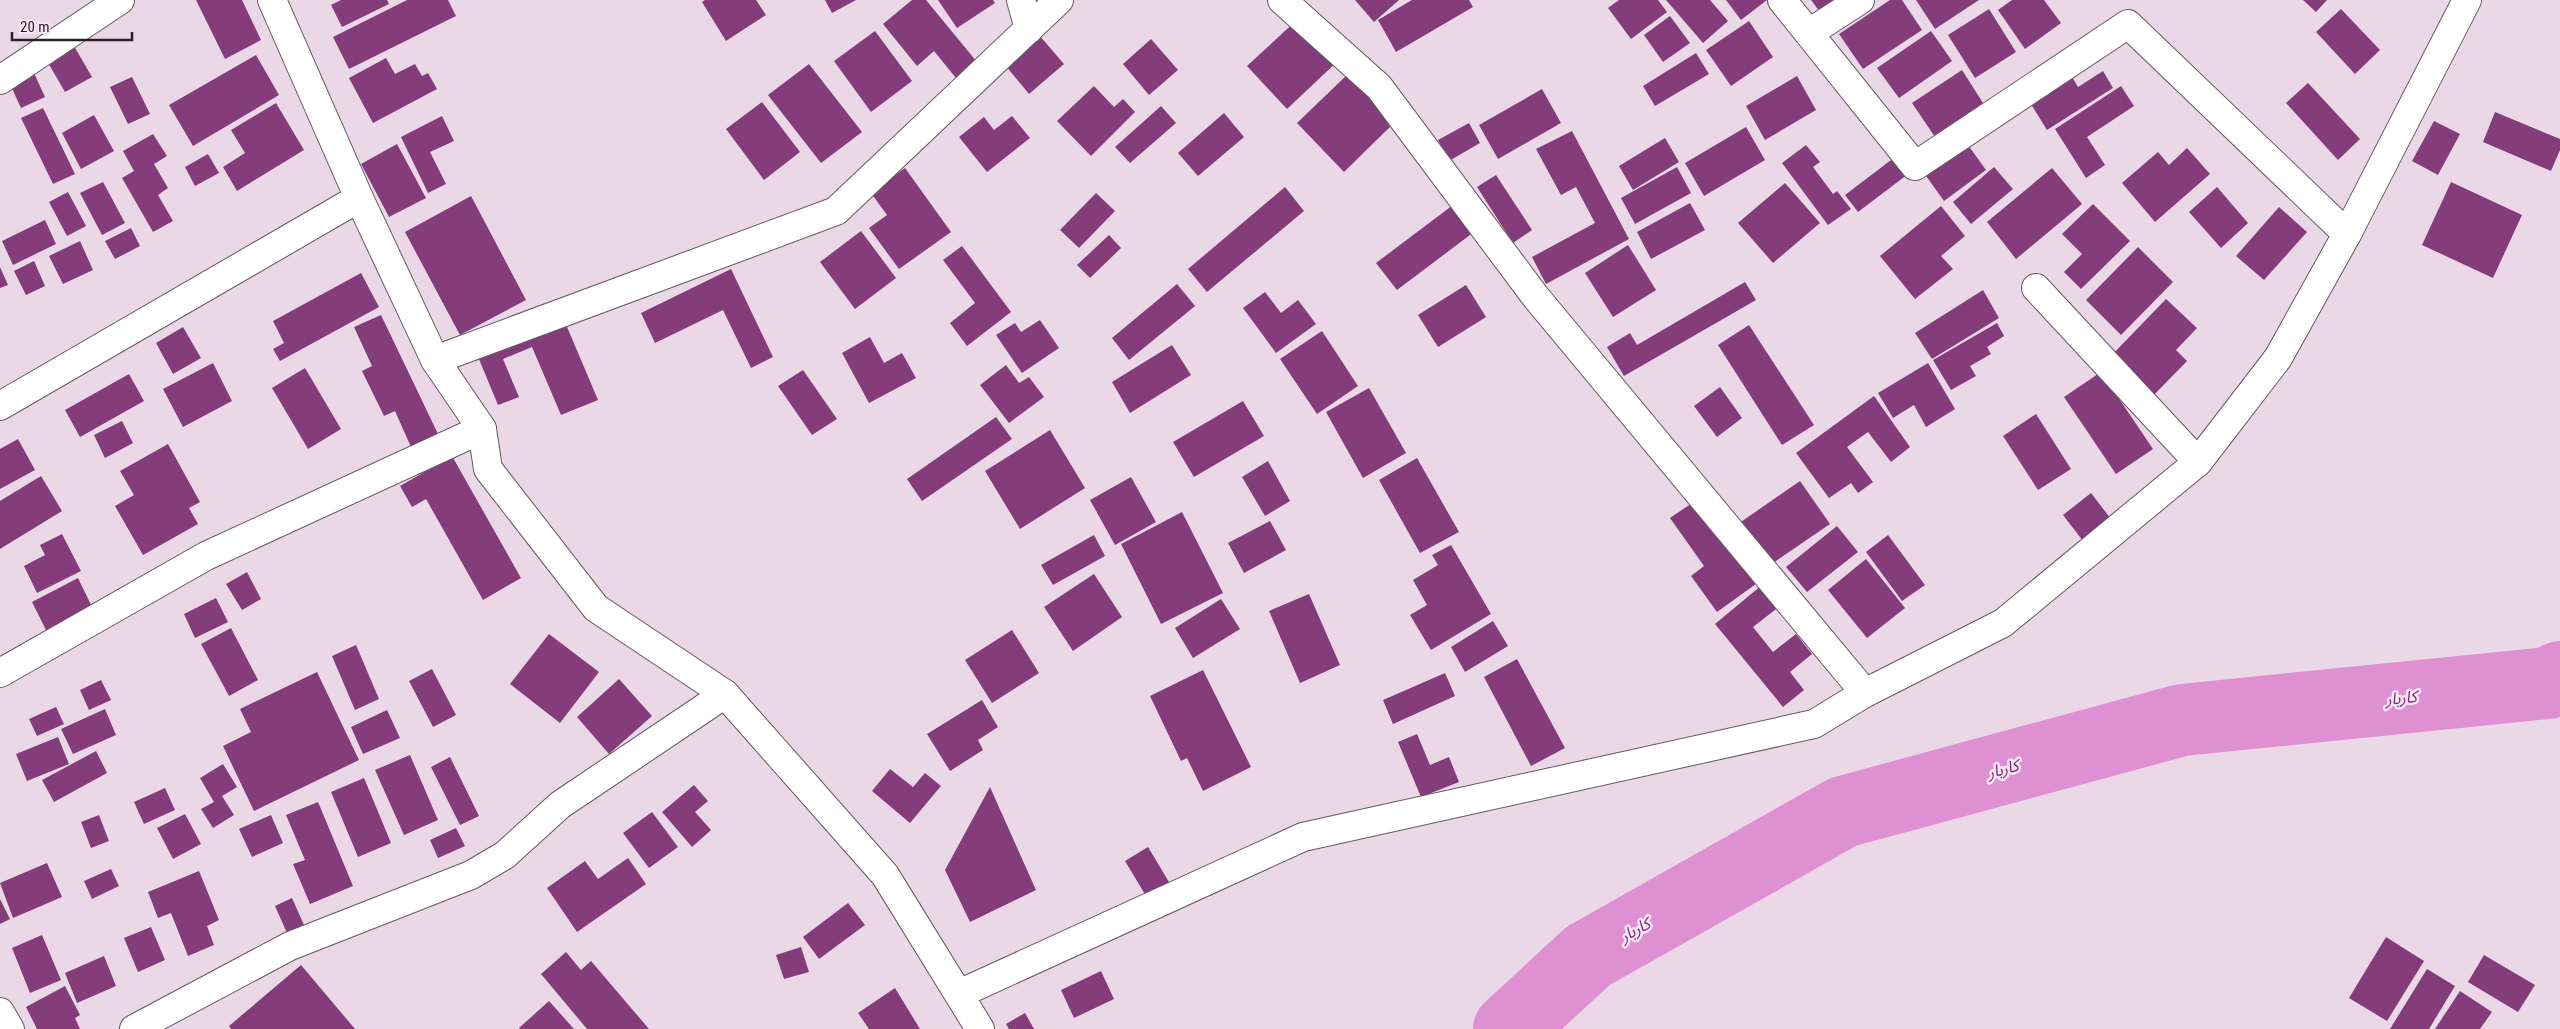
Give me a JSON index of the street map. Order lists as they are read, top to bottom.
{
  "water": ["کاربار"],
  "scale_bar": "20 m"
}
